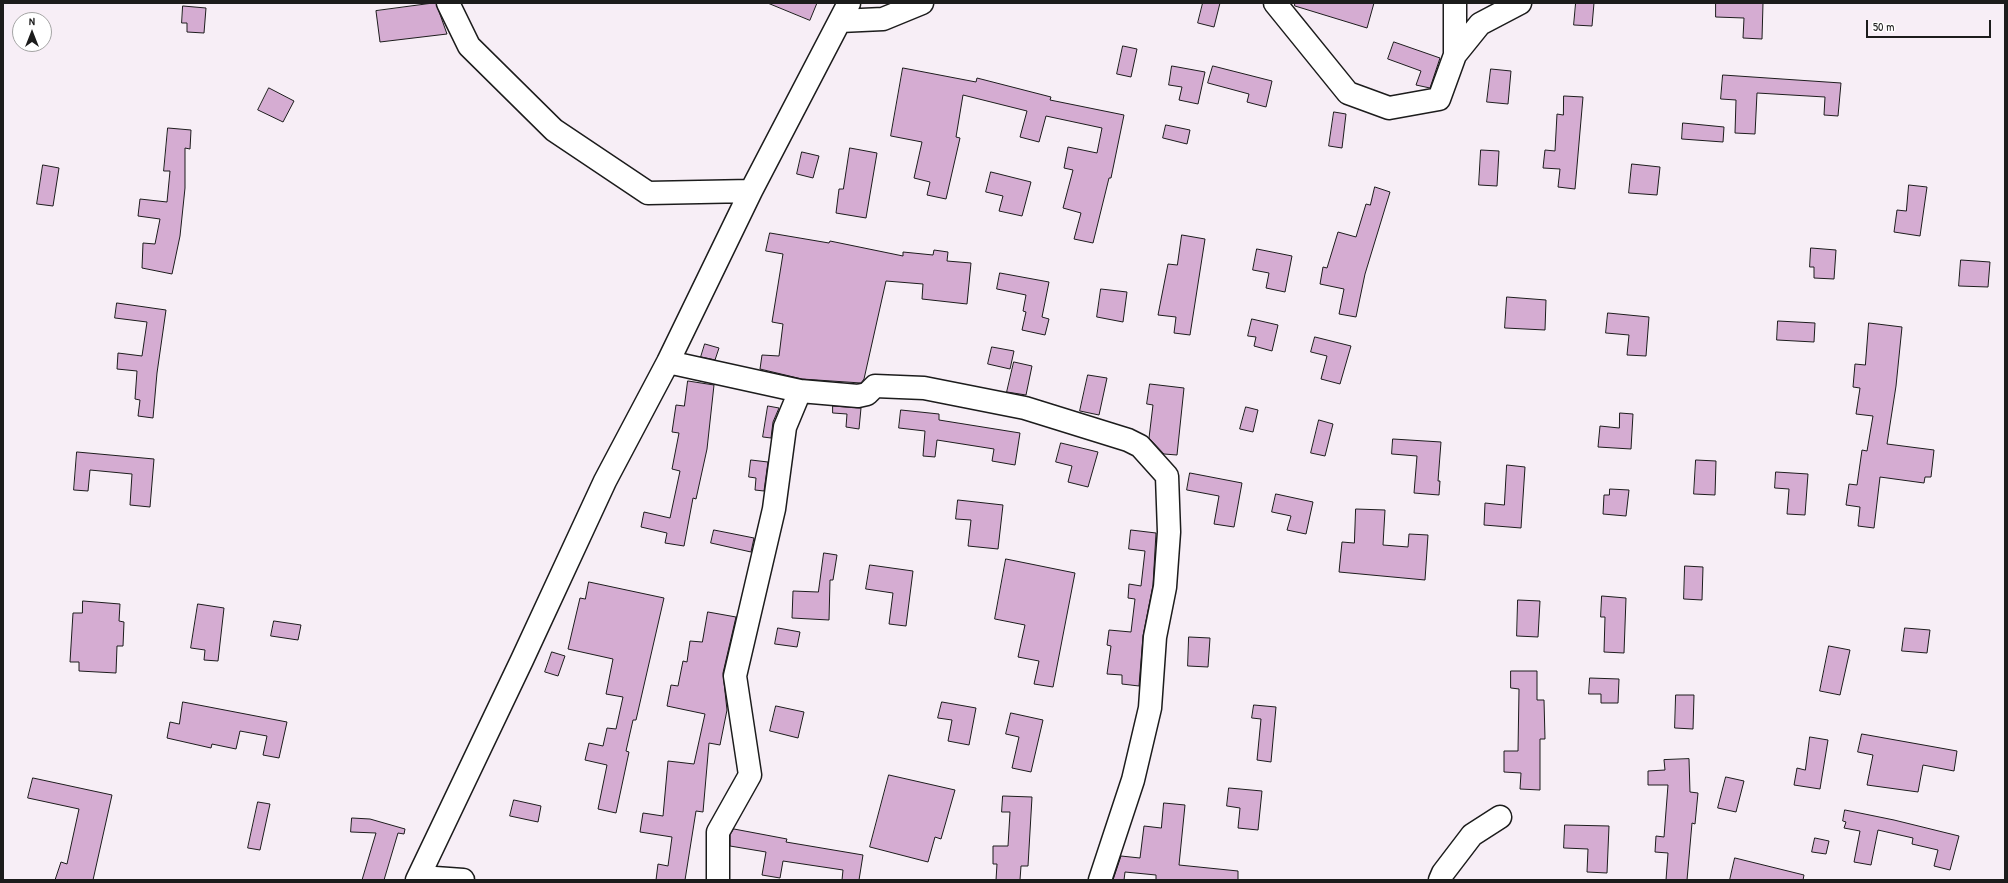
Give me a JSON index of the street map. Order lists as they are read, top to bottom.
{
  "scale_bar": "50 m",
  "north": "top"
}
